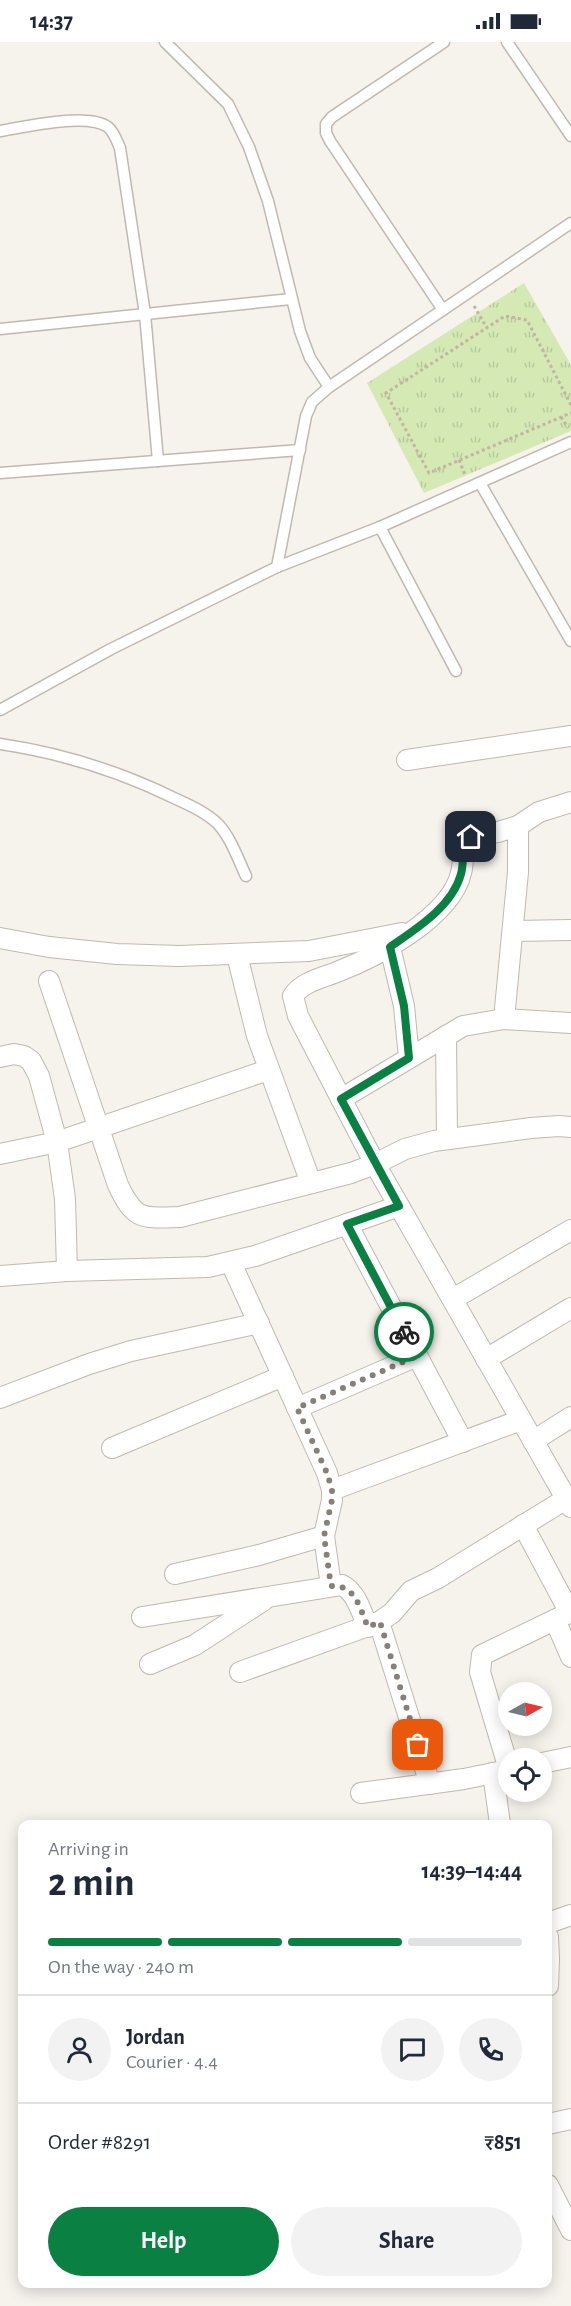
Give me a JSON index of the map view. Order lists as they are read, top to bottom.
{
  "north": "right",
  "page": {
    "status": "14:37",
    "heading": ["2 min", "Arriving in", "14:39–14:44"],
    "panel": [
      "Jordan",
      "Courier · 4.4",
      "Order #8291",
      "₹851"
    ],
    "bar": "On the way · 240 m",
    "buttons": ["Help", "Share"]
  }
}
